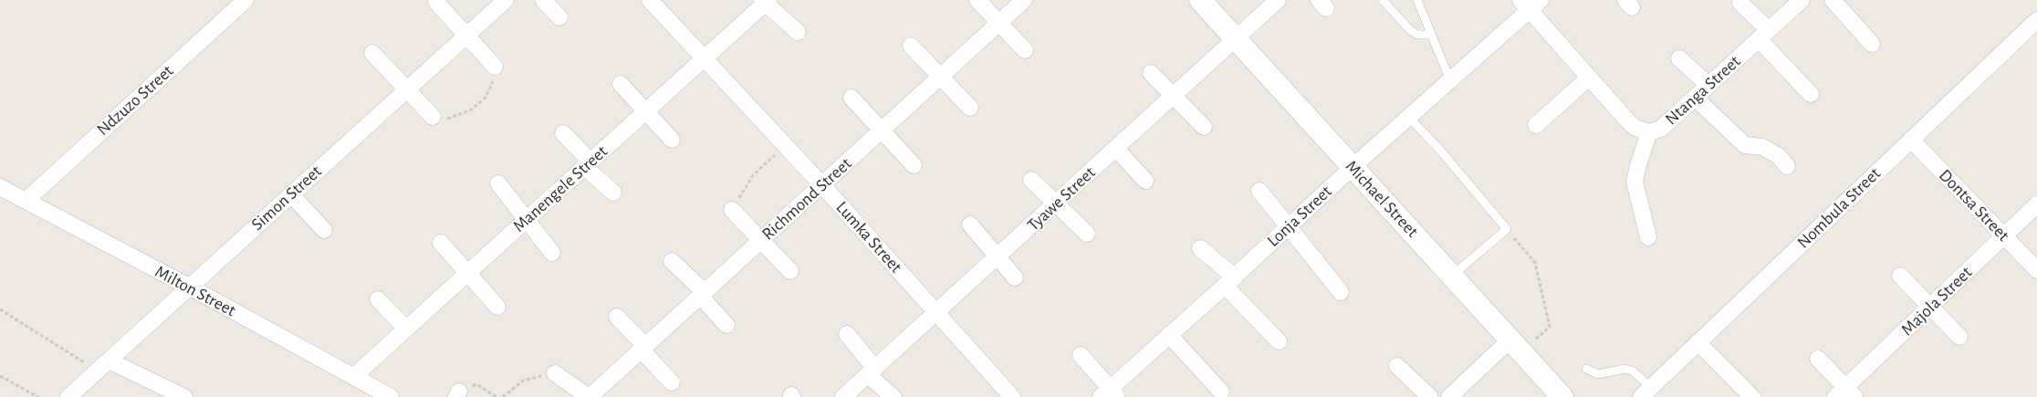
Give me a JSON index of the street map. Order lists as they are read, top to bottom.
{
  "streets": {
    "street": [
      "Ntanga Street",
      "Ndzuzo Street",
      "Manengele Street",
      "Simon Street",
      "Richmond Street",
      "Tyawe Street",
      "Michael Street",
      "Dontsa Street",
      "Nombula Street",
      "Lonja Street",
      "Lumka Street",
      "Milton Street",
      "Majola Street"
    ]
  },
  "crossings": [
    ["Ntanga Street", "Lonja Street"],
    ["Ndzuzo Street", "Milton Street"],
    ["Manengele Street", "Lumka Street"],
    ["Manengele Street", "Milton Street"],
    ["Simon Street", "Milton Street"],
    ["Richmond Street", "Lumka Street"],
    ["Tyawe Street", "Michael Street"],
    ["Tyawe Street", "Lumka Street"],
    ["Michael Street", "Lonja Street"],
    ["Dontsa Street", "Nombula Street"],
    ["Dontsa Street", "Majola Street"]
  ]
}
